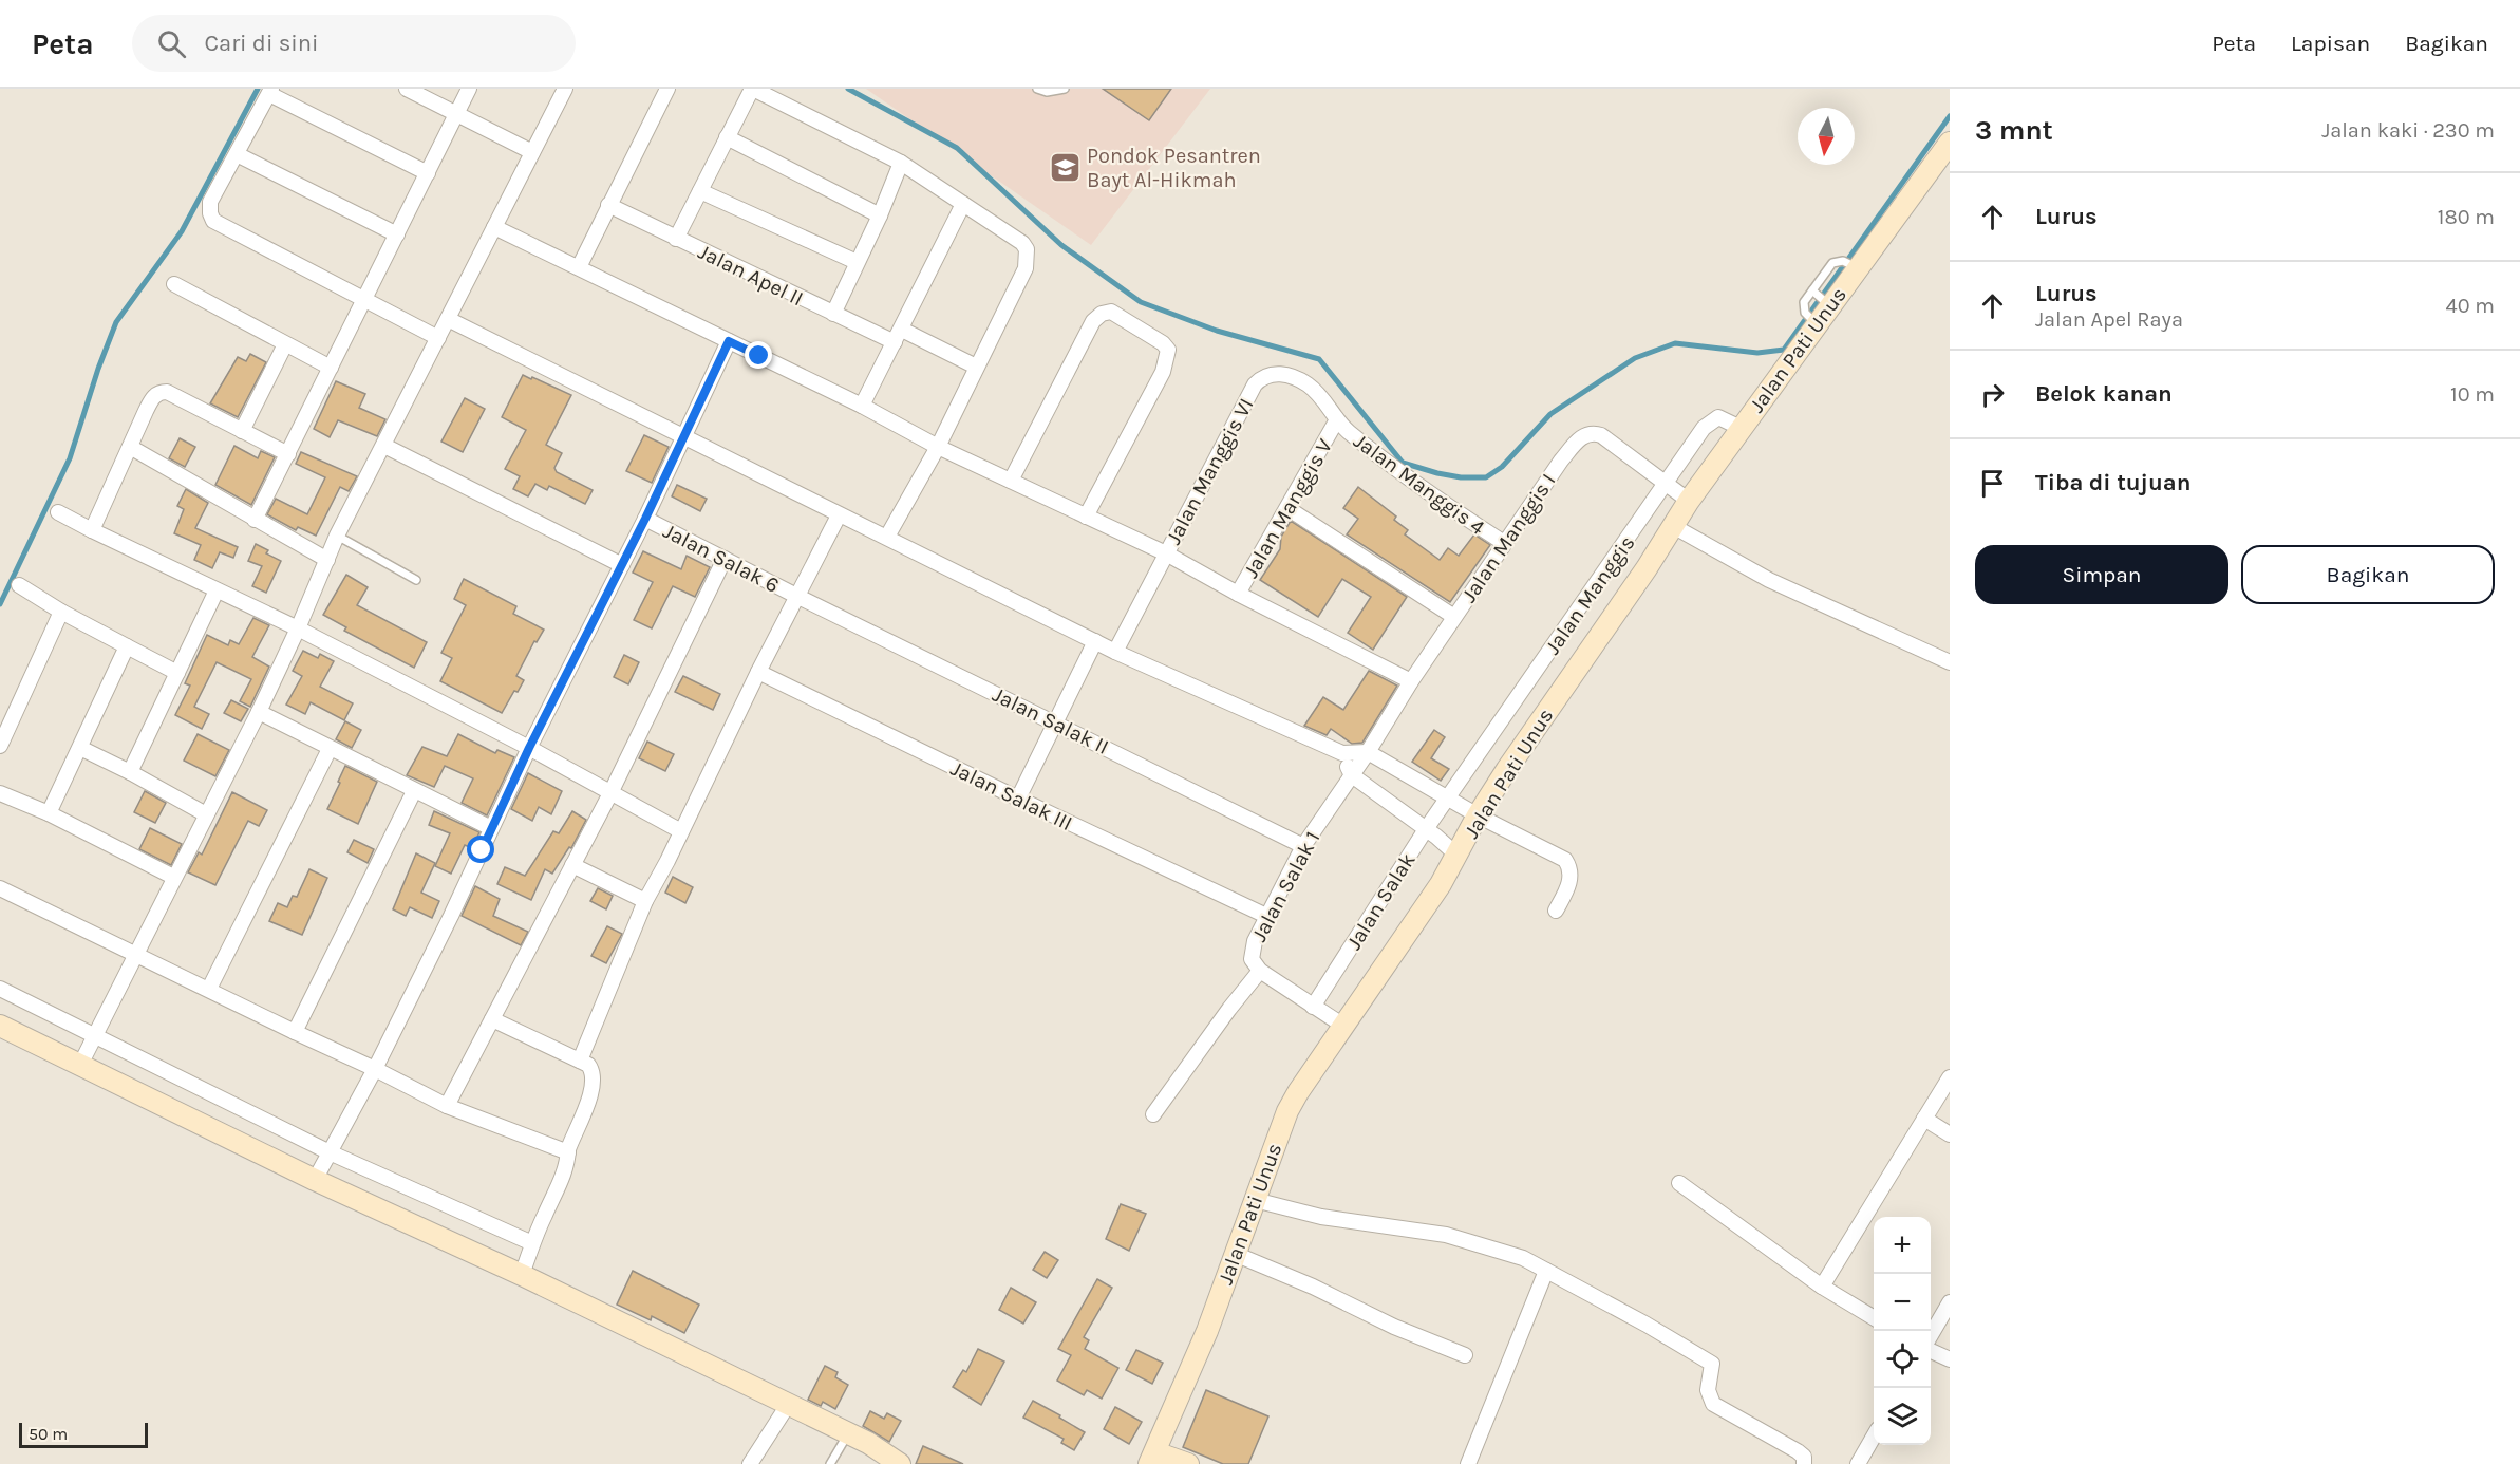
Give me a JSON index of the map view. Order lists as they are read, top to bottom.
{
  "streets": {
    "main road": ["Jalan Pati Unus"],
    "street": [
      "Jalan Apel II",
      "Jalan Manggis VI",
      "Jalan Manggis 4",
      "Jalan Manggis V",
      "Jalan Manggis I",
      "Jalan Salak 6",
      "Jalan Manggis",
      "Jalan Salak II",
      "Jalan Salak III",
      "Jalan Salak 1",
      "Jalan Salak"
    ]
  },
  "crossings": [
    ["Jalan Pati Unus", "Jalan Manggis I"],
    ["Jalan Pati Unus", "Jalan Manggis"],
    ["Jalan Pati Unus", "Jalan Salak 1"],
    ["Jalan Pati Unus", "Jalan Salak"],
    ["Jalan Manggis VI", "Jalan Manggis 4"],
    ["Jalan Manggis VI", "Jalan Manggis V"],
    ["Jalan Manggis 4", "Jalan Manggis V"],
    ["Jalan Manggis 4", "Jalan Manggis I"],
    ["Jalan Manggis I", "Jalan Manggis"],
    ["Jalan Manggis I", "Jalan Salak 1"],
    ["Jalan Salak 6", "Jalan Salak II"],
    ["Jalan Manggis", "Jalan Salak"],
    ["Jalan Salak II", "Jalan Salak 1"],
    ["Jalan Salak III", "Jalan Salak 1"],
    ["Jalan Salak 1", "Jalan Salak"]
  ],
  "places": {
    "school or university": ["Pondok Pesantren Bayt Al-Hikmah"]
  },
  "scale_bar": "50 m",
  "north": "bottom",
  "page": {
    "header": "Peta",
    "search": "Cari di sini",
    "nav": ["Peta", "Lapisan", "Bagikan"],
    "heading": ["3 mnt", "Jalan kaki · 230 m"],
    "list": [
      ["Lurus", "180 m"],
      ["Lurus", "Jalan Apel Raya", "40 m"],
      ["Belok kanan", "10 m"],
      "Tiba di tujuan"
    ],
    "buttons": ["Simpan", "Bagikan"],
    "map_buttons": ["+", "−"],
    "scale": "50 m"
  }
}
